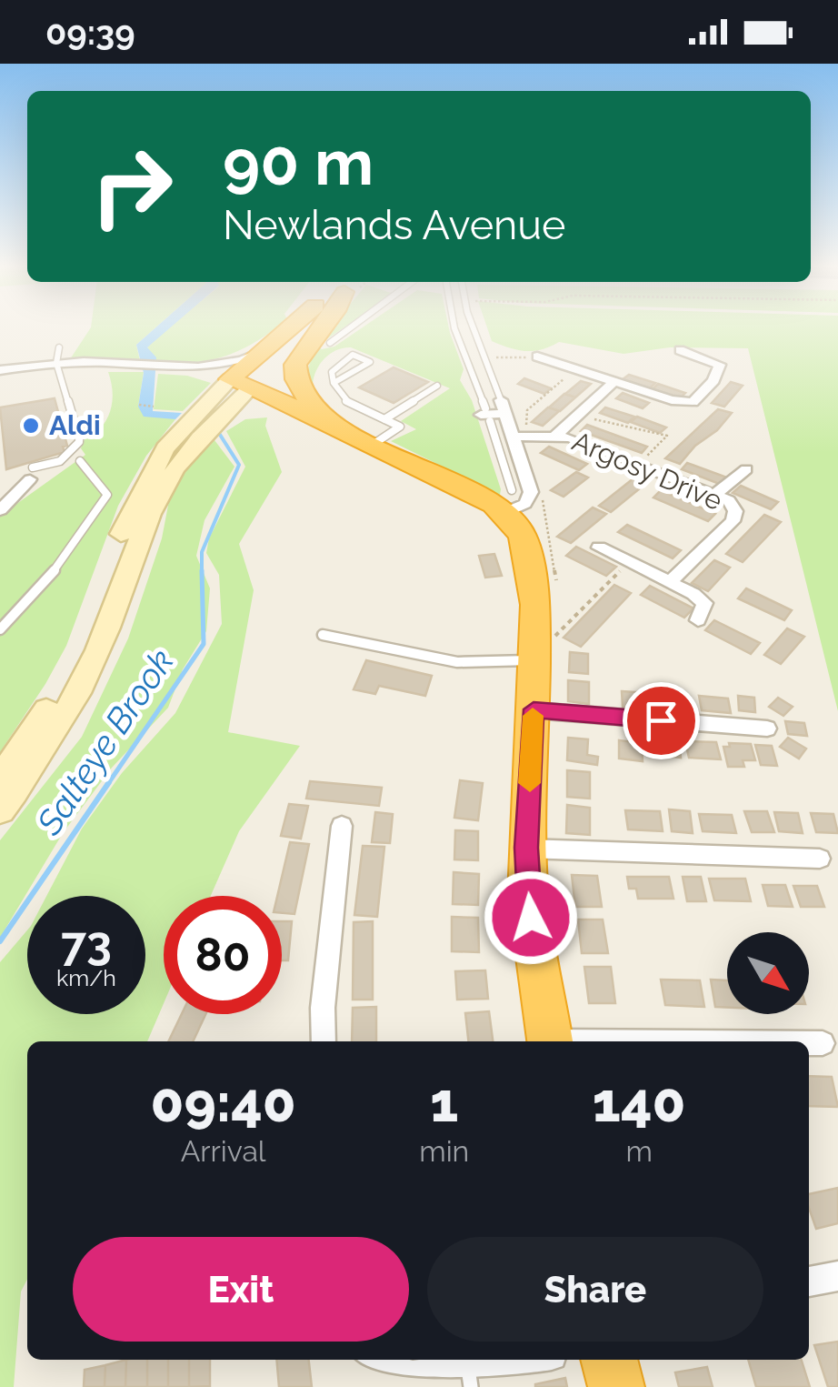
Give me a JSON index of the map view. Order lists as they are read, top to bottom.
{
  "streets": {
    "street": ["Argosy Drive"]
  },
  "water": ["Salteye Brook"],
  "places": ["Aldi"],
  "north": "bottom right",
  "page": {
    "status": "09:39",
    "turn": ["90 m", "Newlands Avenue"],
    "speed": "73 km/h",
    "limit": "80",
    "eta": [
      "09:40",
      "Arrival",
      "1",
      "min",
      "140",
      "m"
    ],
    "buttons": ["Exit", "Share"]
  }
}
